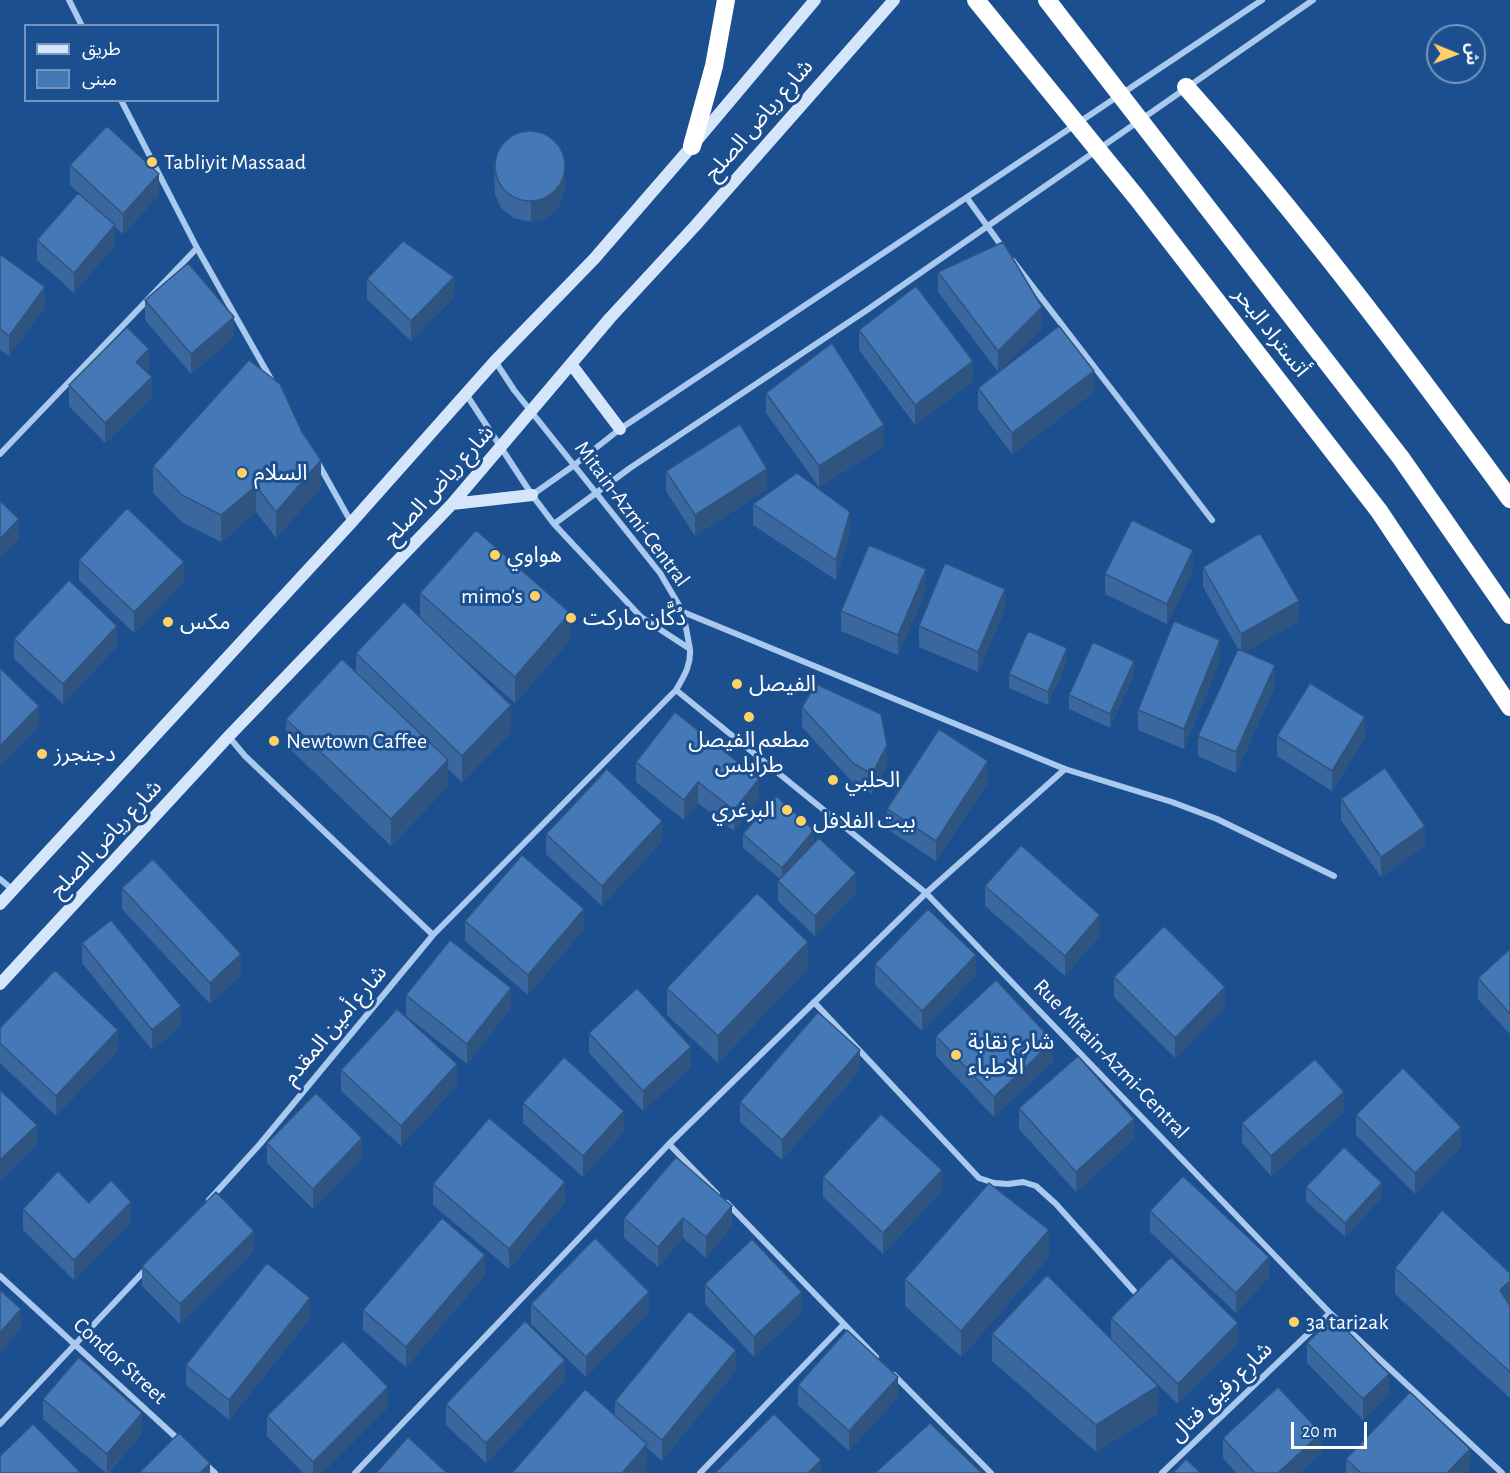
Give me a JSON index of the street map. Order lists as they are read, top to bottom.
{
  "streets": {
    "highway": ["أتستراد البحر"],
    "street": [
      "شارع رياض الصلح",
      "Mitain-Azmi-Central",
      "شارع أمين المقدم",
      "Rue Mitain-Azmi-Central",
      "Condor Street",
      "شارع رفيق فتال"
    ]
  },
  "crossings": [
    ["شارع رياض الصلح", "Mitain-Azmi-Central"],
    ["Mitain-Azmi-Central", "شارع أمين المقدم"],
    ["شارع أمين المقدم", "Rue Mitain-Azmi-Central"],
    ["Rue Mitain-Azmi-Central", "شارع رفيق فتال"]
  ],
  "places": [
    "Tabliyit Massaad",
    "السلام",
    "هواوي",
    "mimo's",
    "دُكَّان ماركت",
    "مكس",
    "الفيصل",
    "مطعم الفيصل طرابلس",
    "Newtown Caffee",
    "دجنجرز",
    "الحلبي",
    "البرغري",
    "بيت الفلافل",
    "شارع نقابة الاطباء",
    "3a tari2ak"
  ],
  "legend": ["طريق", "مبنى"],
  "scale_bar": "20 m",
  "north": "right"
}
